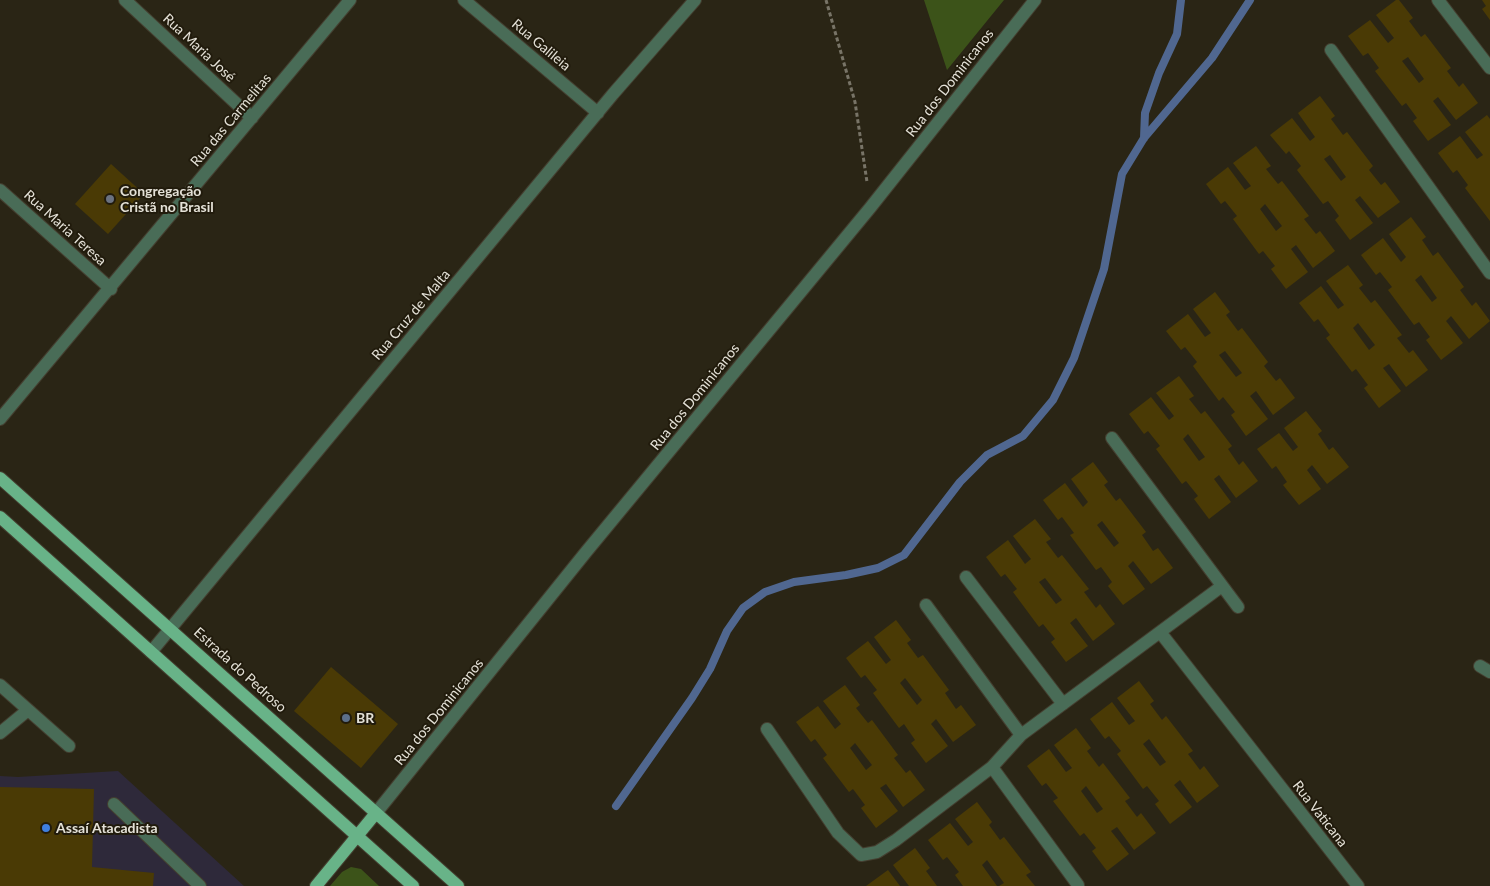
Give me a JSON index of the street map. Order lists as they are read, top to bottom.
{
  "streets": {
    "main road": ["Estrada do Pedroso"],
    "street": [
      "Rua Galileia",
      "Rua Maria José",
      "Rua dos Dominicanos",
      "Rua das Carmelitas",
      "Rua Maria Teresa",
      "Rua Cruz de Malta",
      "Rua Vaticana"
    ]
  },
  "crossings": [
    ["Rua Galileia", "Rua Cruz de Malta"],
    ["Rua Maria José", "Rua das Carmelitas"],
    ["Rua dos Dominicanos", "Estrada do Pedroso"],
    ["Rua das Carmelitas", "Rua Maria Teresa"],
    ["Rua Cruz de Malta", "Estrada do Pedroso"]
  ],
  "places": ["Congregação Cristã no Brasil", "BR", "Assaí Atacadista"]
}
